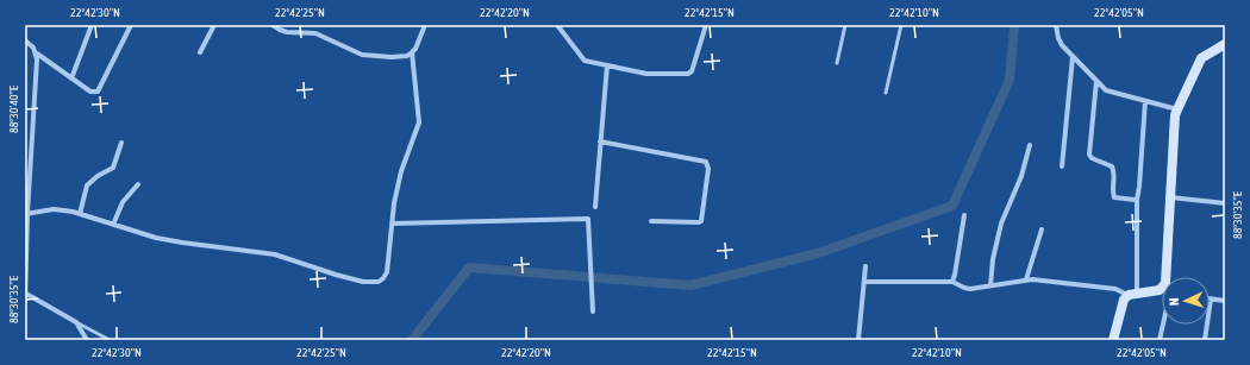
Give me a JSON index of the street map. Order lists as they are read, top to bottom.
{
  "north": "left",
  "coordinates": [
    "22°42'30\"N",
    "22°42'25\"N",
    "22°42'20\"N",
    "22°42'15\"N",
    "22°42'10\"N",
    "22°42'05\"N",
    "88°30'40\"E",
    "88°30'35\"E"
  ]
}
